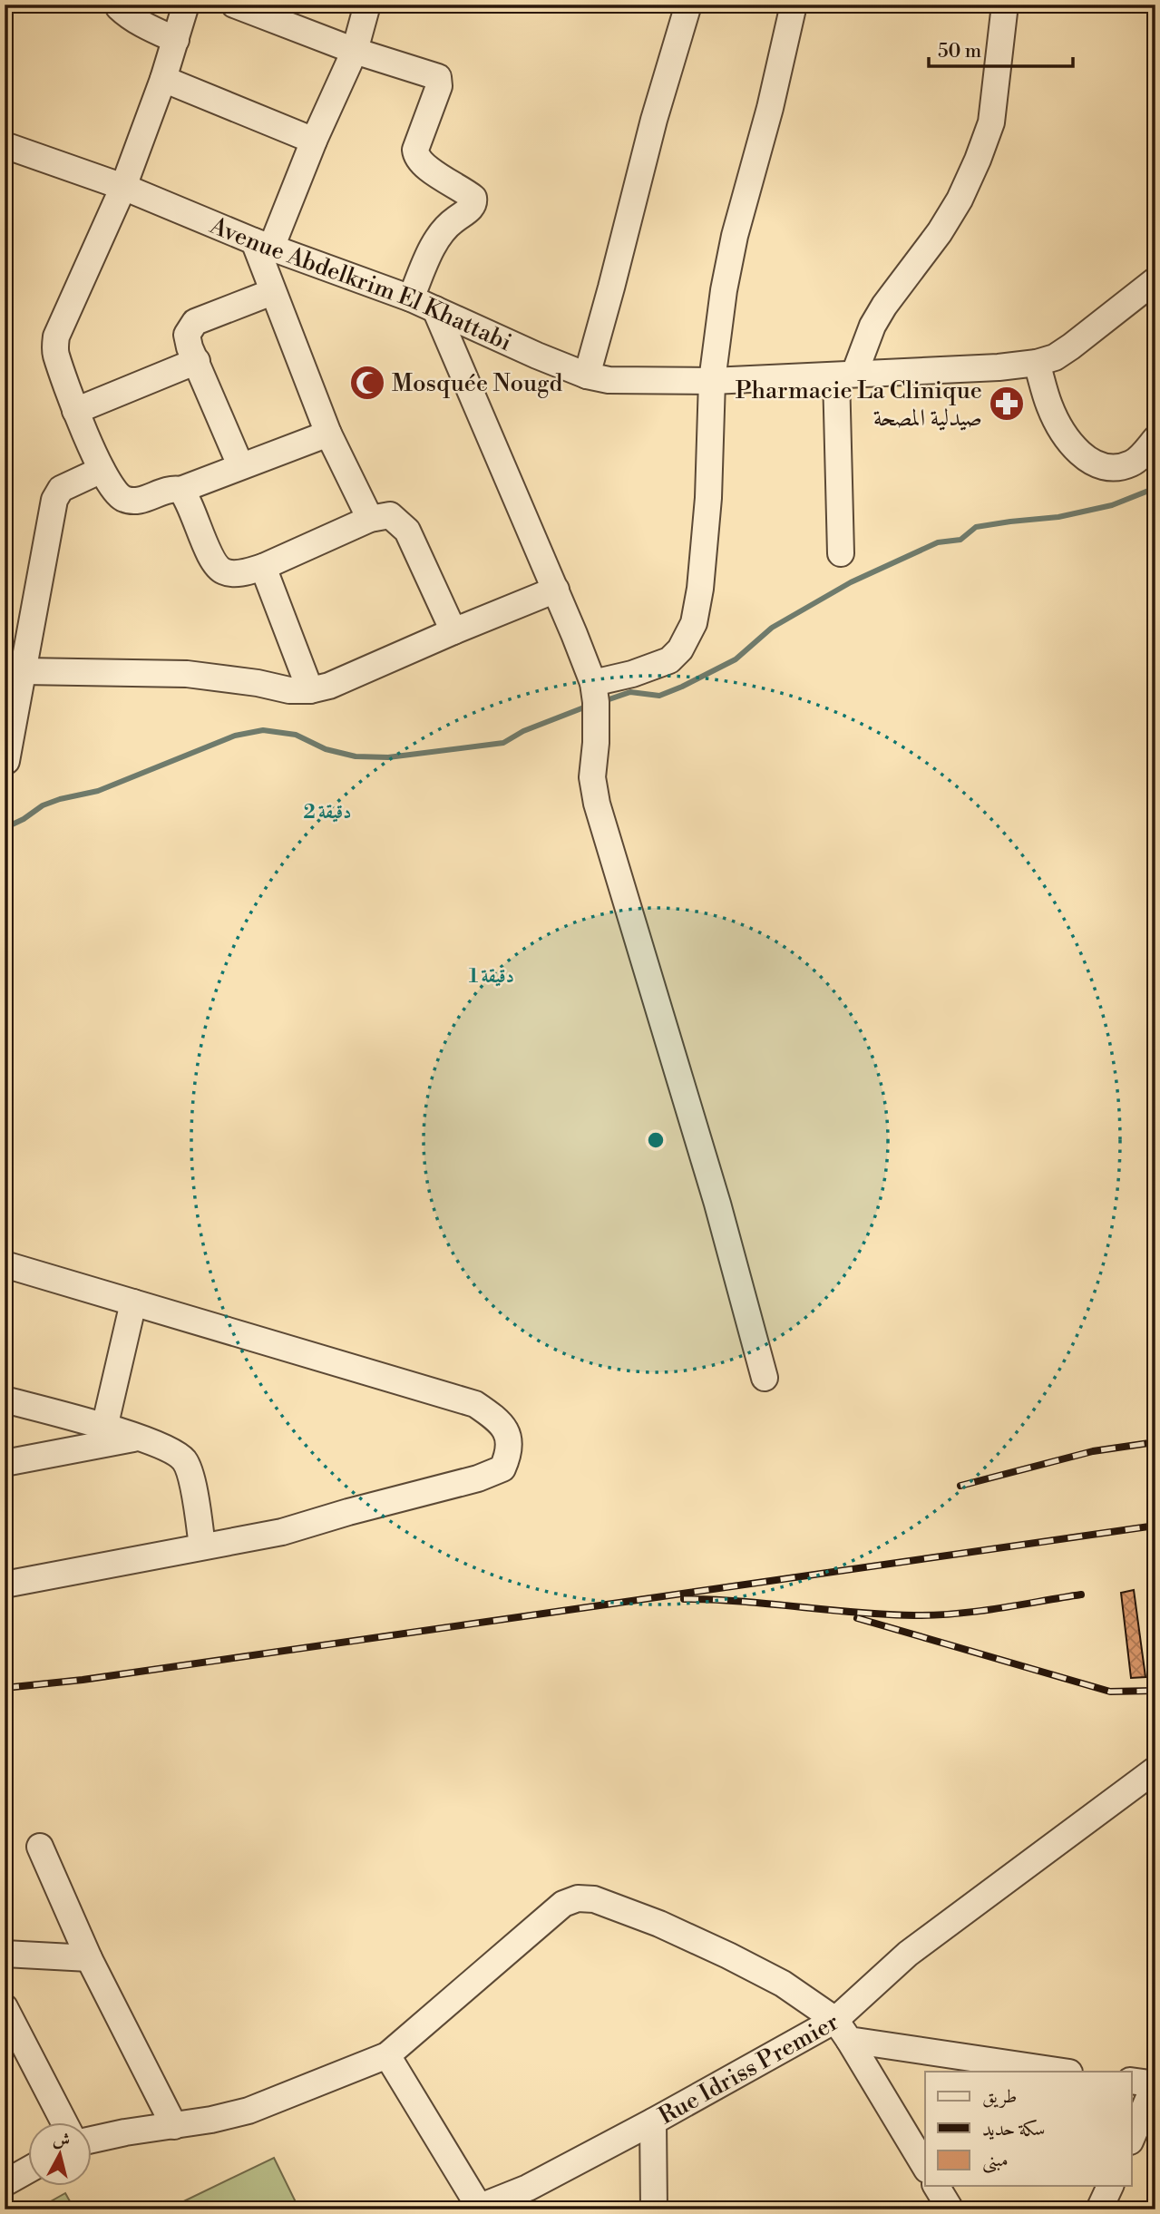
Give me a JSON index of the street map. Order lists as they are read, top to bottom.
{
  "streets": {
    "street": ["Avenue Abdelkrim El Khattabi", "Rue Idriss Premier"]
  },
  "places": {
    "mosque": ["Mosquée Nougd"],
    "pharmacy": ["Pharmacie La Clinique صيدلية المصحة"]
  },
  "legend": ["طريق", "سكة حديد", "مبنى"],
  "scale_bar": "50 m",
  "north": "top",
  "rings": ["2 دقيقة", "1 دقيقة"]
}
